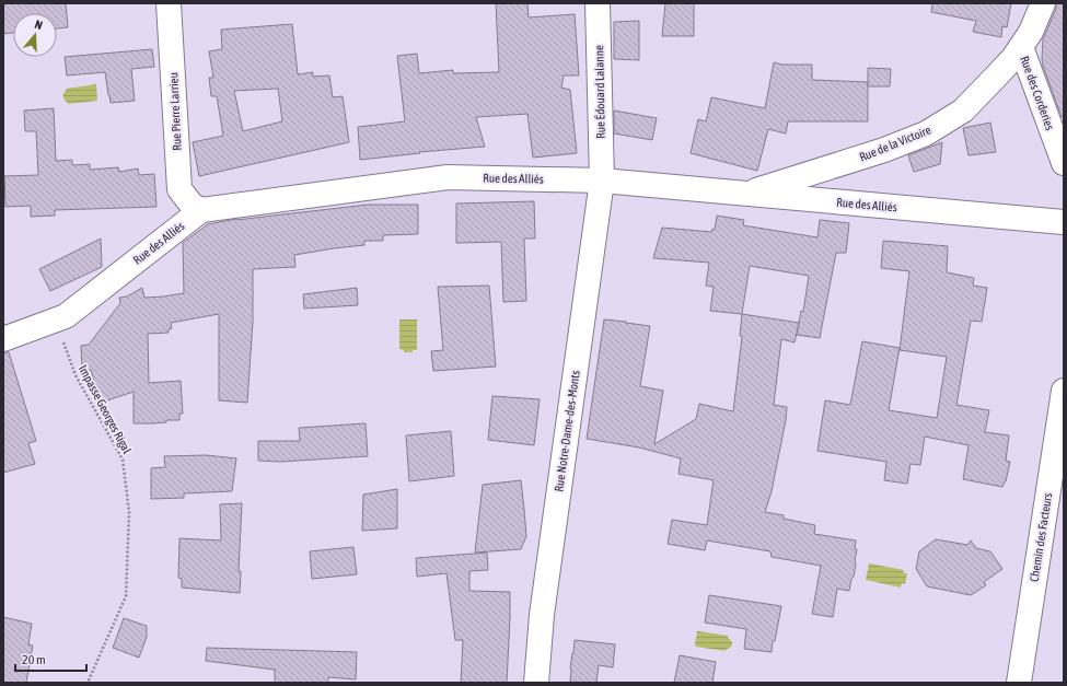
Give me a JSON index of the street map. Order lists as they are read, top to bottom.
{
  "streets": {
    "street": [
      "Rue Édouard Lalanne",
      "Rue des Corderies",
      "Rue Pierre Larrieu",
      "Rue de la Victoire",
      "Rue des Alliés",
      "Rue Notre-Dame-des-Monts",
      "Chemin des Facteurs"
    ],
    "path": ["Impasse Georges Rigal"]
  },
  "crossings": [
    ["Rue Édouard Lalanne", "Rue des Alliés"],
    ["Rue Édouard Lalanne", "Rue Notre-Dame-des-Monts"],
    ["Rue des Corderies", "Rue de la Victoire"],
    ["Rue Pierre Larrieu", "Rue des Alliés"],
    ["Rue de la Victoire", "Rue des Alliés"],
    ["Rue des Alliés", "Impasse Georges Rigal"],
    ["Rue des Alliés", "Rue Notre-Dame-des-Monts"]
  ],
  "scale_bar": "20 m",
  "north": "top"
}
